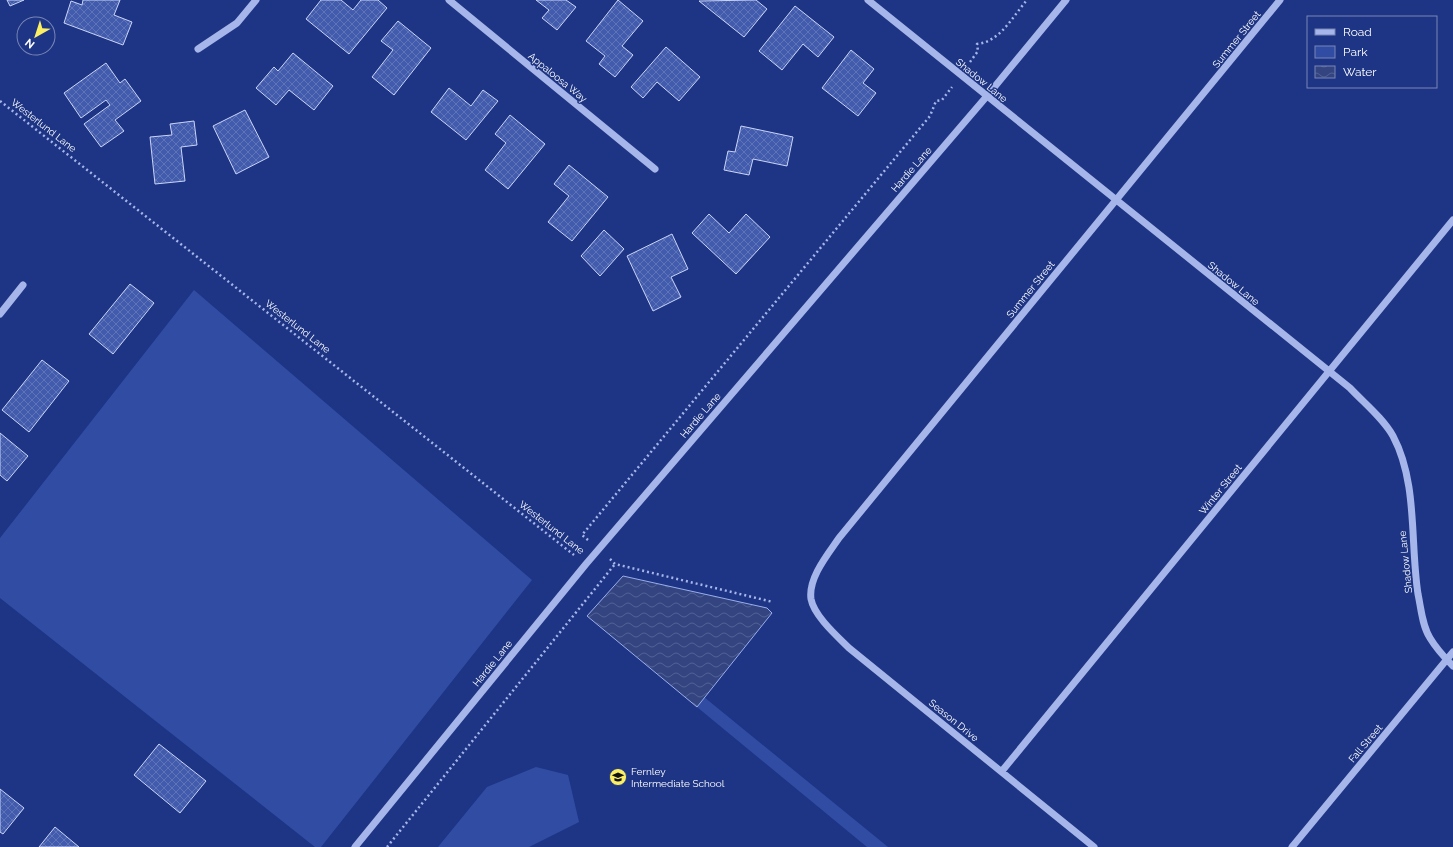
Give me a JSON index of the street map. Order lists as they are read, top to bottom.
{
  "streets": {
    "street": [
      "Summer Street",
      "Appaloosa Way",
      "Shadow Lane",
      "Hardie Lane",
      "Winter Street",
      "Season Drive",
      "Fall Street"
    ],
    "path": ["Westerlund Lane"]
  },
  "crossings": [
    ["Summer Street", "Shadow Lane"],
    ["Summer Street", "Season Drive"],
    ["Shadow Lane", "Hardie Lane"],
    ["Shadow Lane", "Winter Street"],
    ["Shadow Lane", "Fall Street"],
    ["Westerlund Lane", "Hardie Lane"],
    ["Winter Street", "Season Drive"]
  ],
  "places": {
    "school or university": ["Fernley Intermediate School"]
  },
  "legend": ["Road", "Park", "Water"],
  "north": "bottom left"
}
